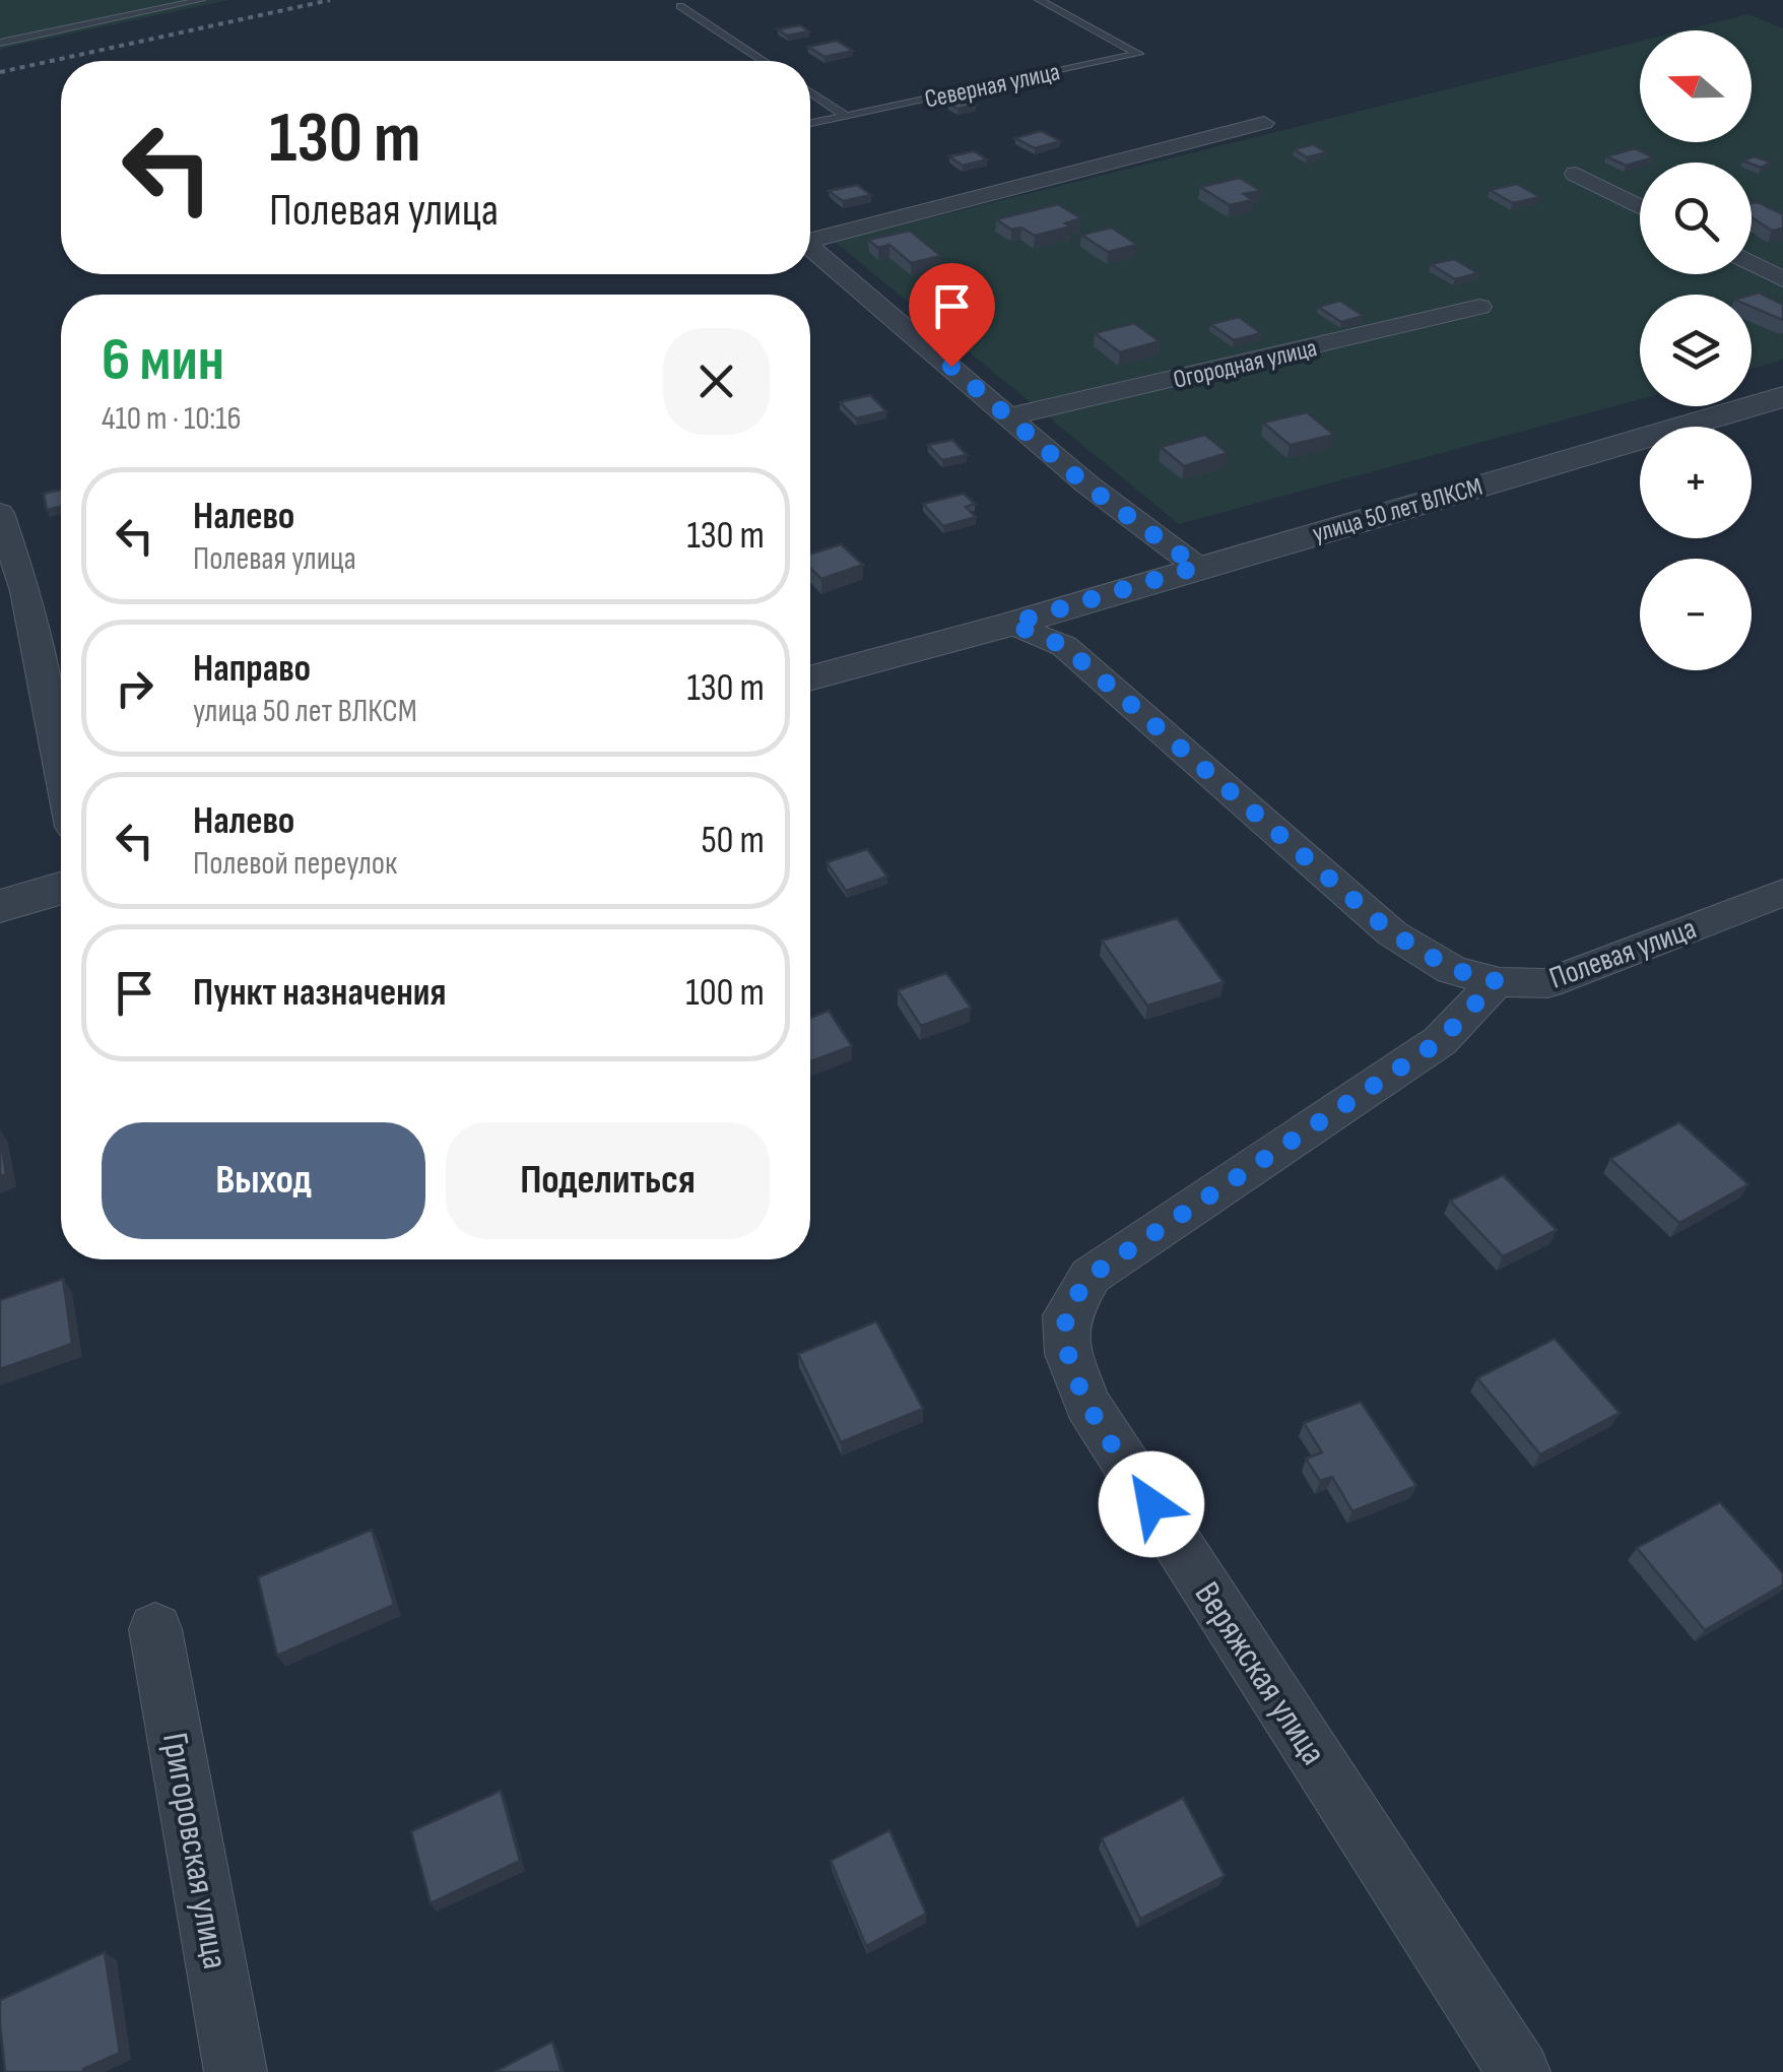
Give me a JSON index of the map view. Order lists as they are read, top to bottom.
{
  "streets": {
    "street": [
      "Огородная улица",
      "улица 50 лет ВЛКСМ",
      "Полевая улица",
      "Веряжская улица",
      "Григоровская улица"
    ],
    "lane": ["Северная улица"]
  },
  "crossings": [
    ["улица 50 лет ВЛКСМ", "Полевая улица"],
    ["Полевая улица", "Веряжская улица"]
  ],
  "north": "left",
  "page": {
    "map_buttons": ["+", "−"],
    "turn": ["130 m", "Полевая улица"],
    "heading": ["6 мин", "410 m · 10:16"],
    "list": [
      {
        "name": "Налево",
        "note": "Полевая улица",
        "value": "130 m"
      },
      {
        "name": "Направо",
        "note": "улица 50 лет ВЛКСМ",
        "value": "130 m"
      },
      {
        "name": "Налево",
        "note": "Полевой переулок",
        "value": "50 m"
      },
      {
        "name": "Пункт назначения",
        "value": "100 m"
      }
    ],
    "buttons": ["Выход", "Поделиться"]
  }
}
